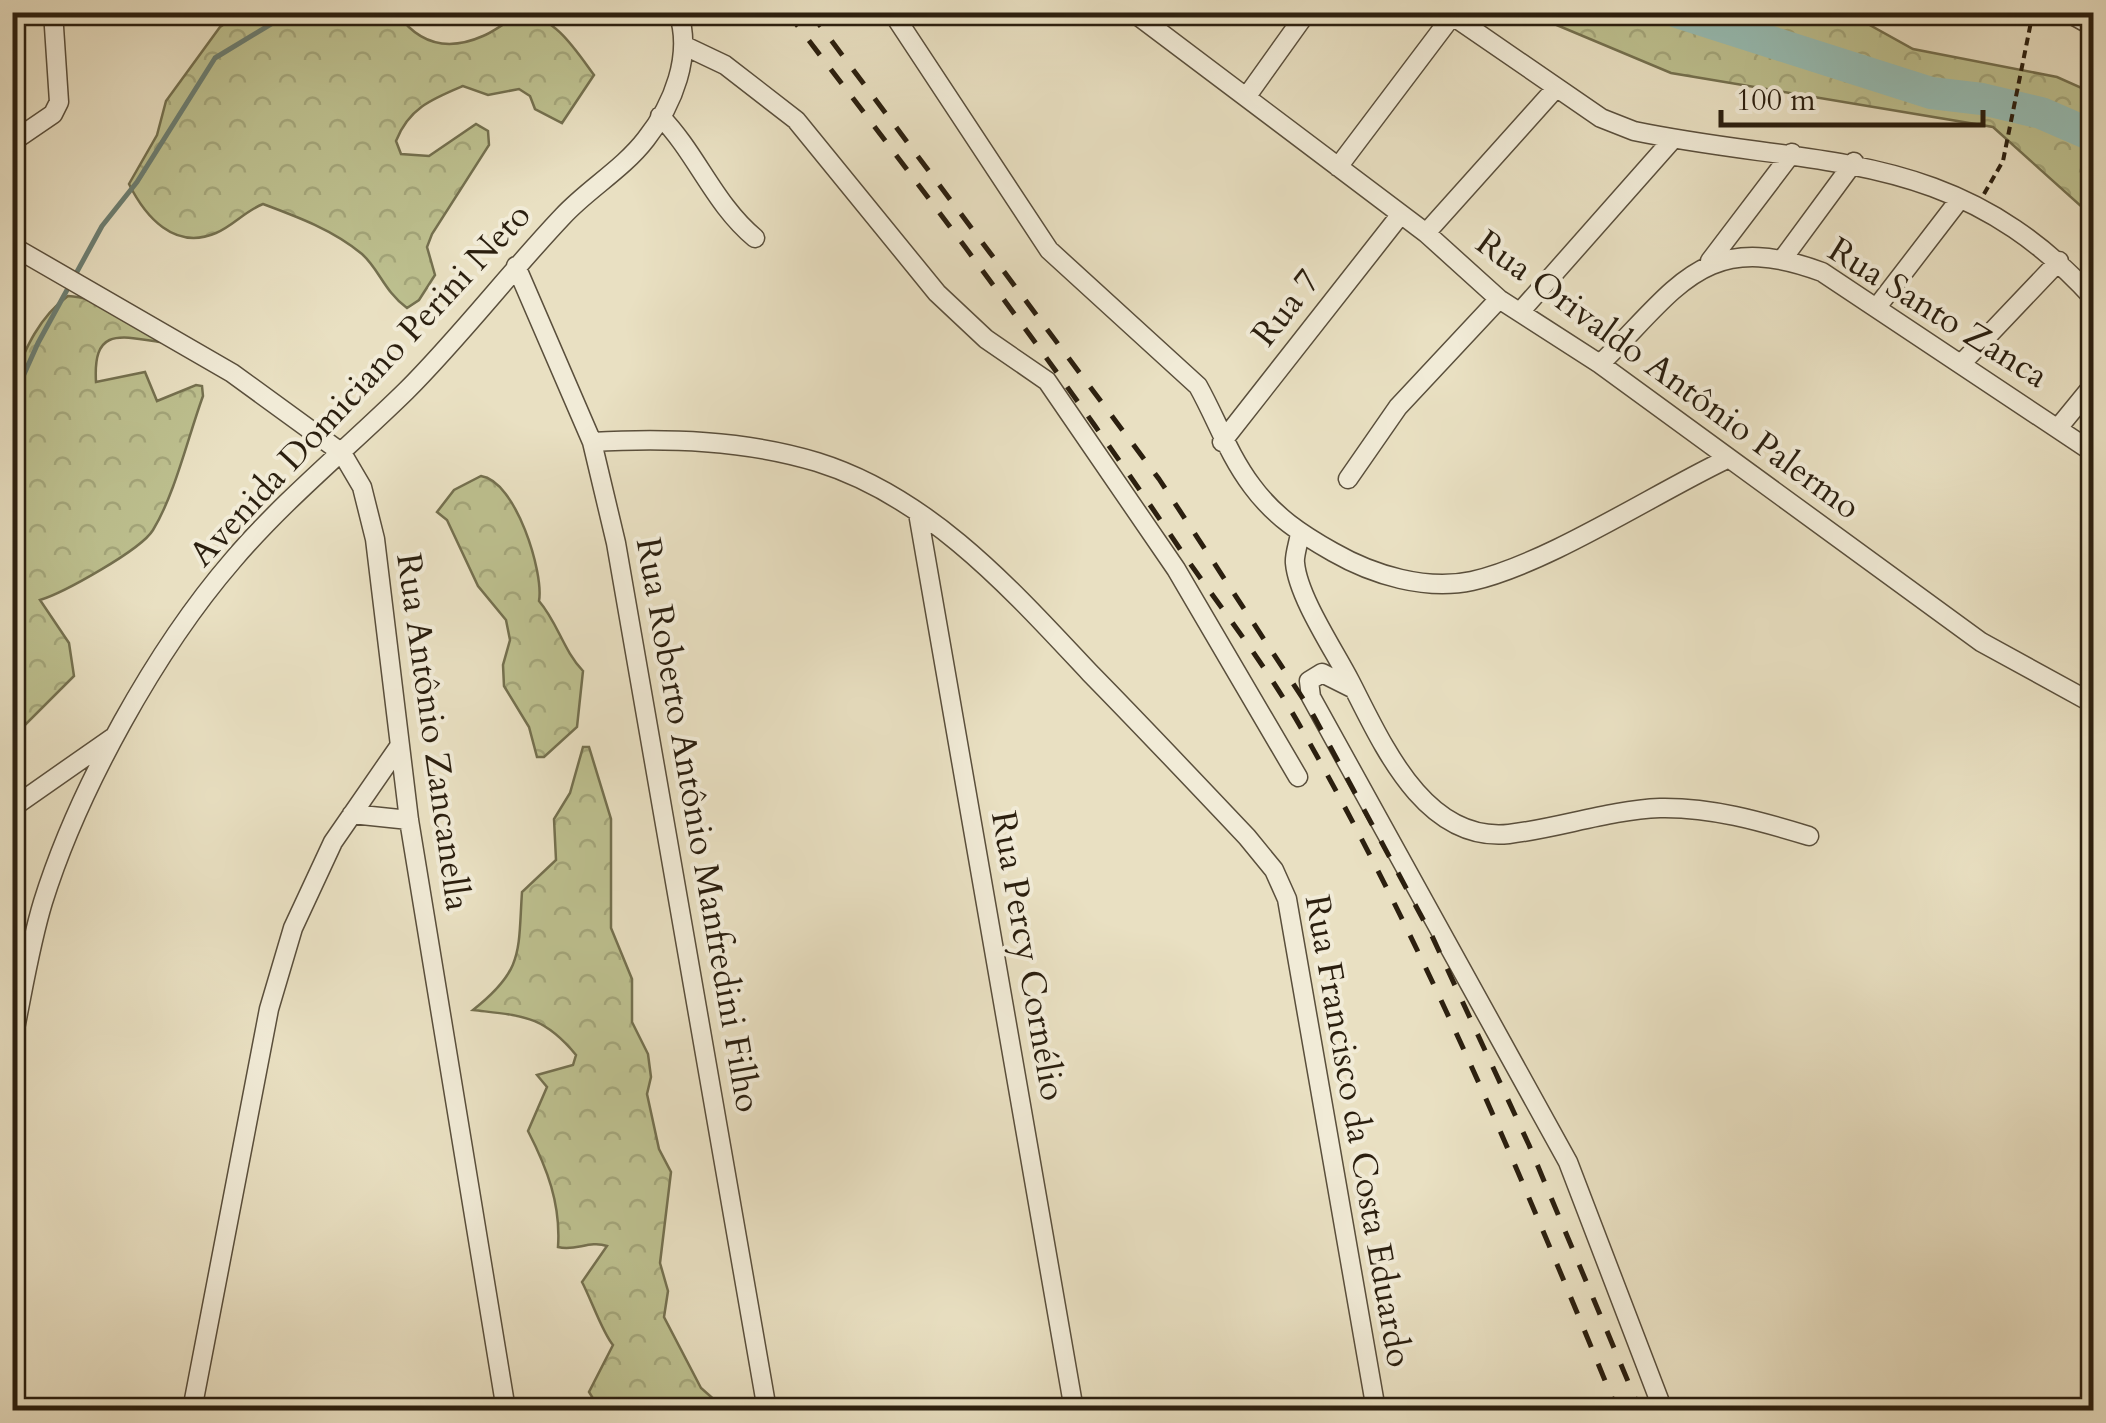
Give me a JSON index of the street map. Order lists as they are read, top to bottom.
{
  "streets": {
    "street": [
      "Rua 7",
      "Rua Santo Zanca",
      "Rua Orivaldo Antônio Palermo",
      "Avenida Domiciano Perini Neto",
      "Rua Antônio Zancanella",
      "Rua Roberto Antônio Manfredini Filho",
      "Rua Percy Cornélio",
      "Rua Francisco da Costa Eduardo"
    ]
  },
  "crossings": [
    ["Rua 7", "Rua Orivaldo Antônio Palermo"],
    ["Avenida Domiciano Perini Neto", "Rua Antônio Zancanella"],
    ["Avenida Domiciano Perini Neto", "Rua Roberto Antônio Manfredini Filho"],
    ["Rua Roberto Antônio Manfredini Filho", "Rua Francisco da Costa Eduardo"],
    ["Rua Percy Cornélio", "Rua Francisco da Costa Eduardo"]
  ],
  "scale_bar": "100 m"
}
